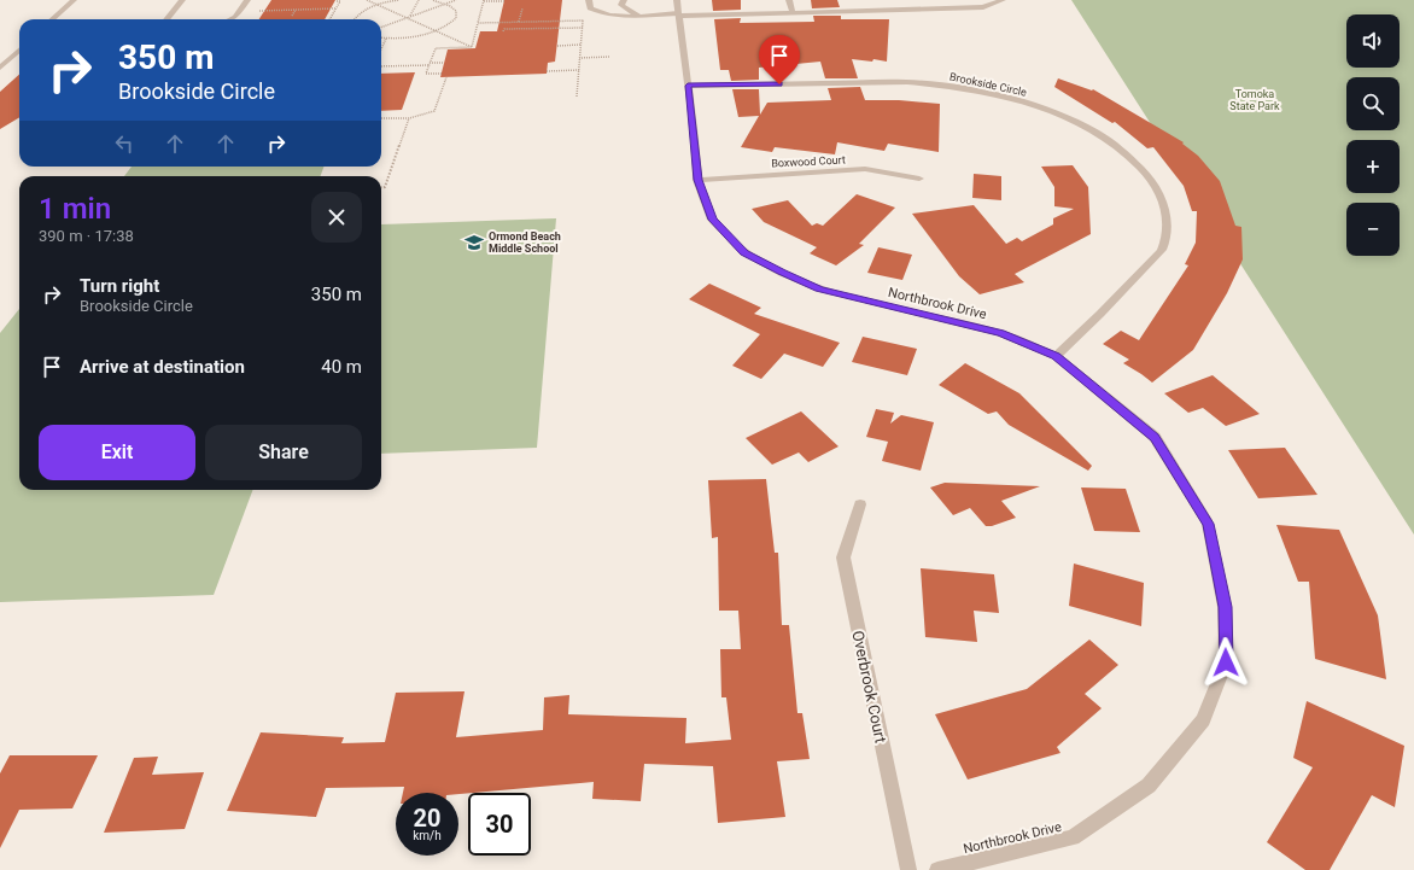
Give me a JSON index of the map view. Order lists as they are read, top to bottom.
{
  "streets": {
    "street": [
      "Brookside Circle",
      "Boxwood Court",
      "Northbrook Drive",
      "Overbrook Court"
    ]
  },
  "crossings": [
    ["Brookside Circle", "Northbrook Drive"],
    ["Boxwood Court", "Northbrook Drive"]
  ],
  "parks": ["Tomoka State Park"],
  "places": {
    "school or university": ["Ormond Beach Middle School"]
  },
  "page": {
    "map_buttons": ["+", "−"],
    "turn": ["350 m", "Brookside Circle"],
    "heading": ["1 min", "390 m · 17:38"],
    "list": [
      {
        "name": "Turn right",
        "note": "Brookside Circle",
        "value": "350 m"
      },
      {
        "name": "Arrive at destination",
        "value": "40 m"
      }
    ],
    "buttons": ["Exit", "Share"],
    "speed": "20 km/h",
    "limit": "30"
  }
}
